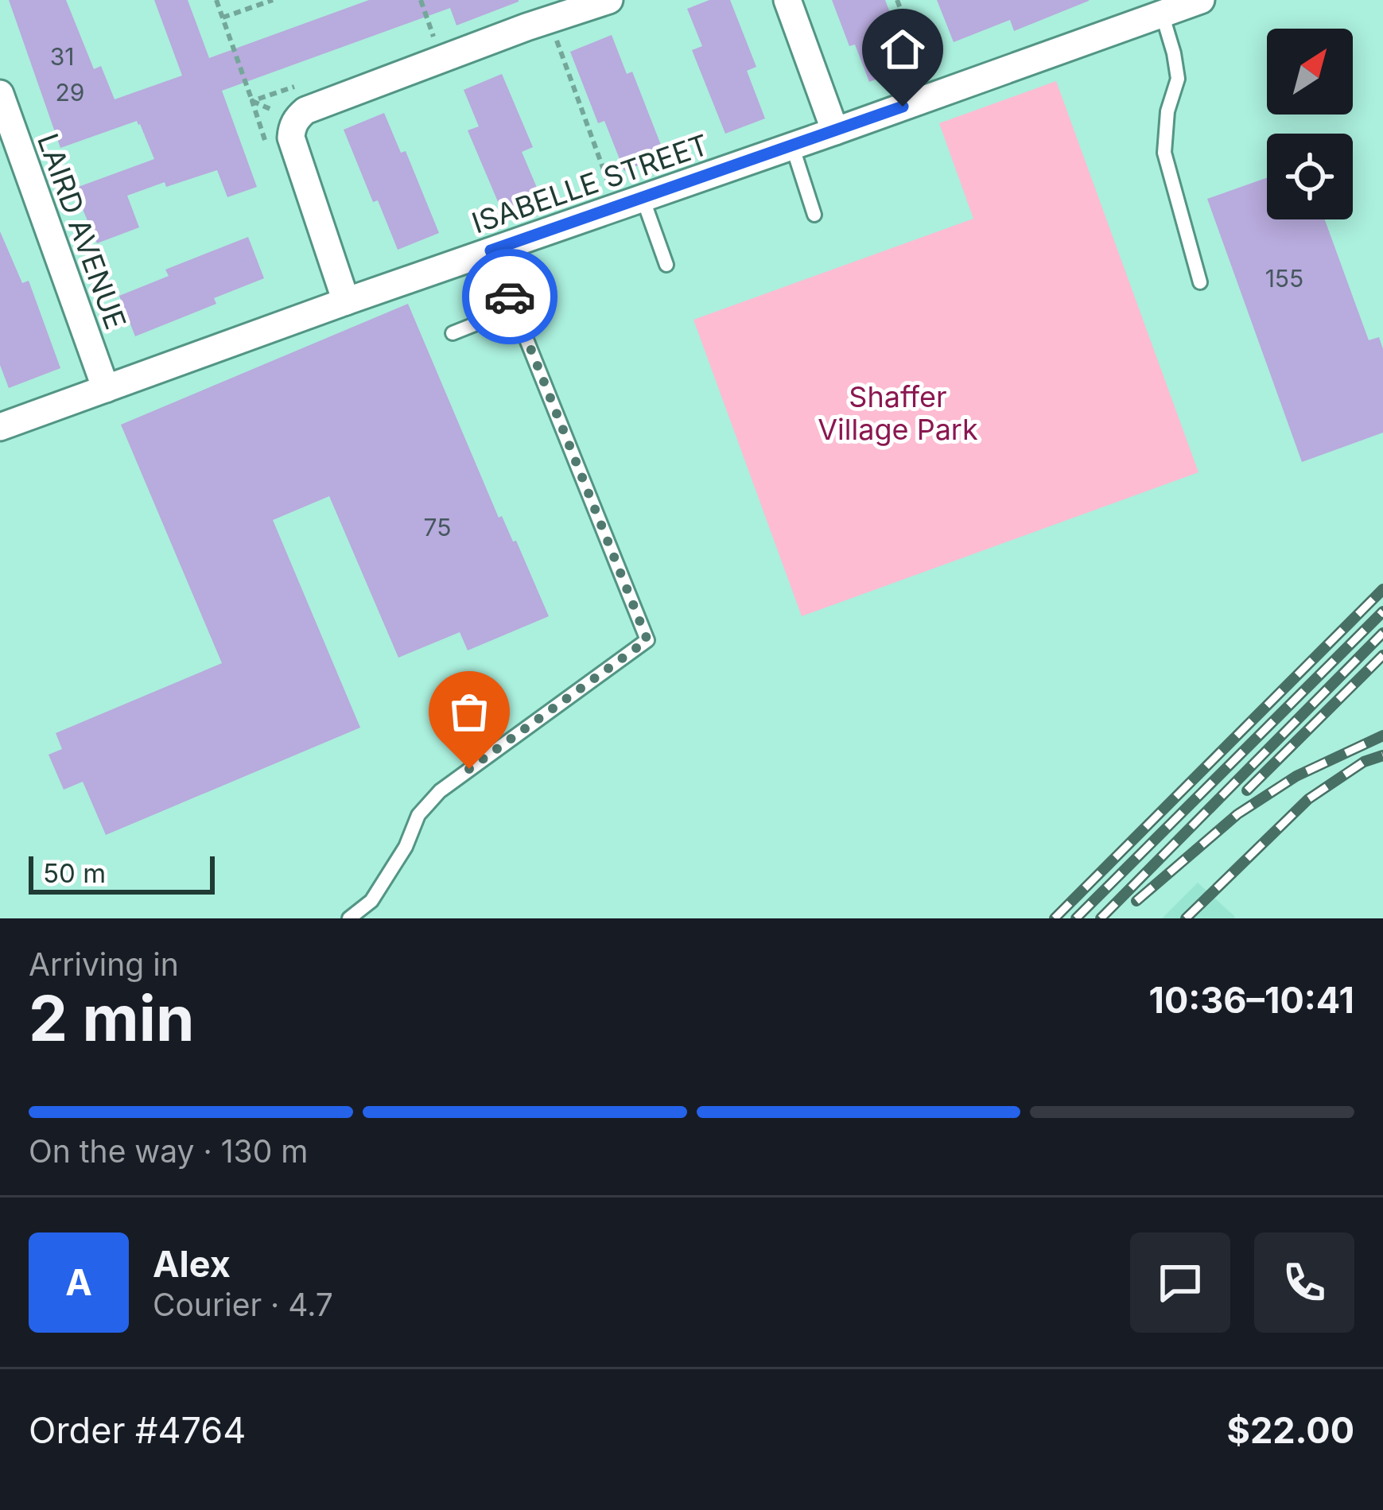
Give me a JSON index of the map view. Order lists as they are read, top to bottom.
{
  "streets": {
    "street": ["ISABELLE STREET", "LAIRD AVENUE"]
  },
  "crossings": [
    ["ISABELLE STREET", "LAIRD AVENUE"]
  ],
  "parks": ["Shaffer Village Park"],
  "house_numbers": [
    "31",
    "29",
    "155",
    "75"
  ],
  "scale_bar": "50 m",
  "north": "top right",
  "page": {
    "scale": "50 m",
    "heading": ["2 min", "Arriving in", "10:36–10:41"],
    "panel": [
      "Alex",
      "Courier · 4.7",
      "Order #4764",
      "$22.00"
    ],
    "bar": "On the way · 130 m",
    "round": "A"
  }
}
